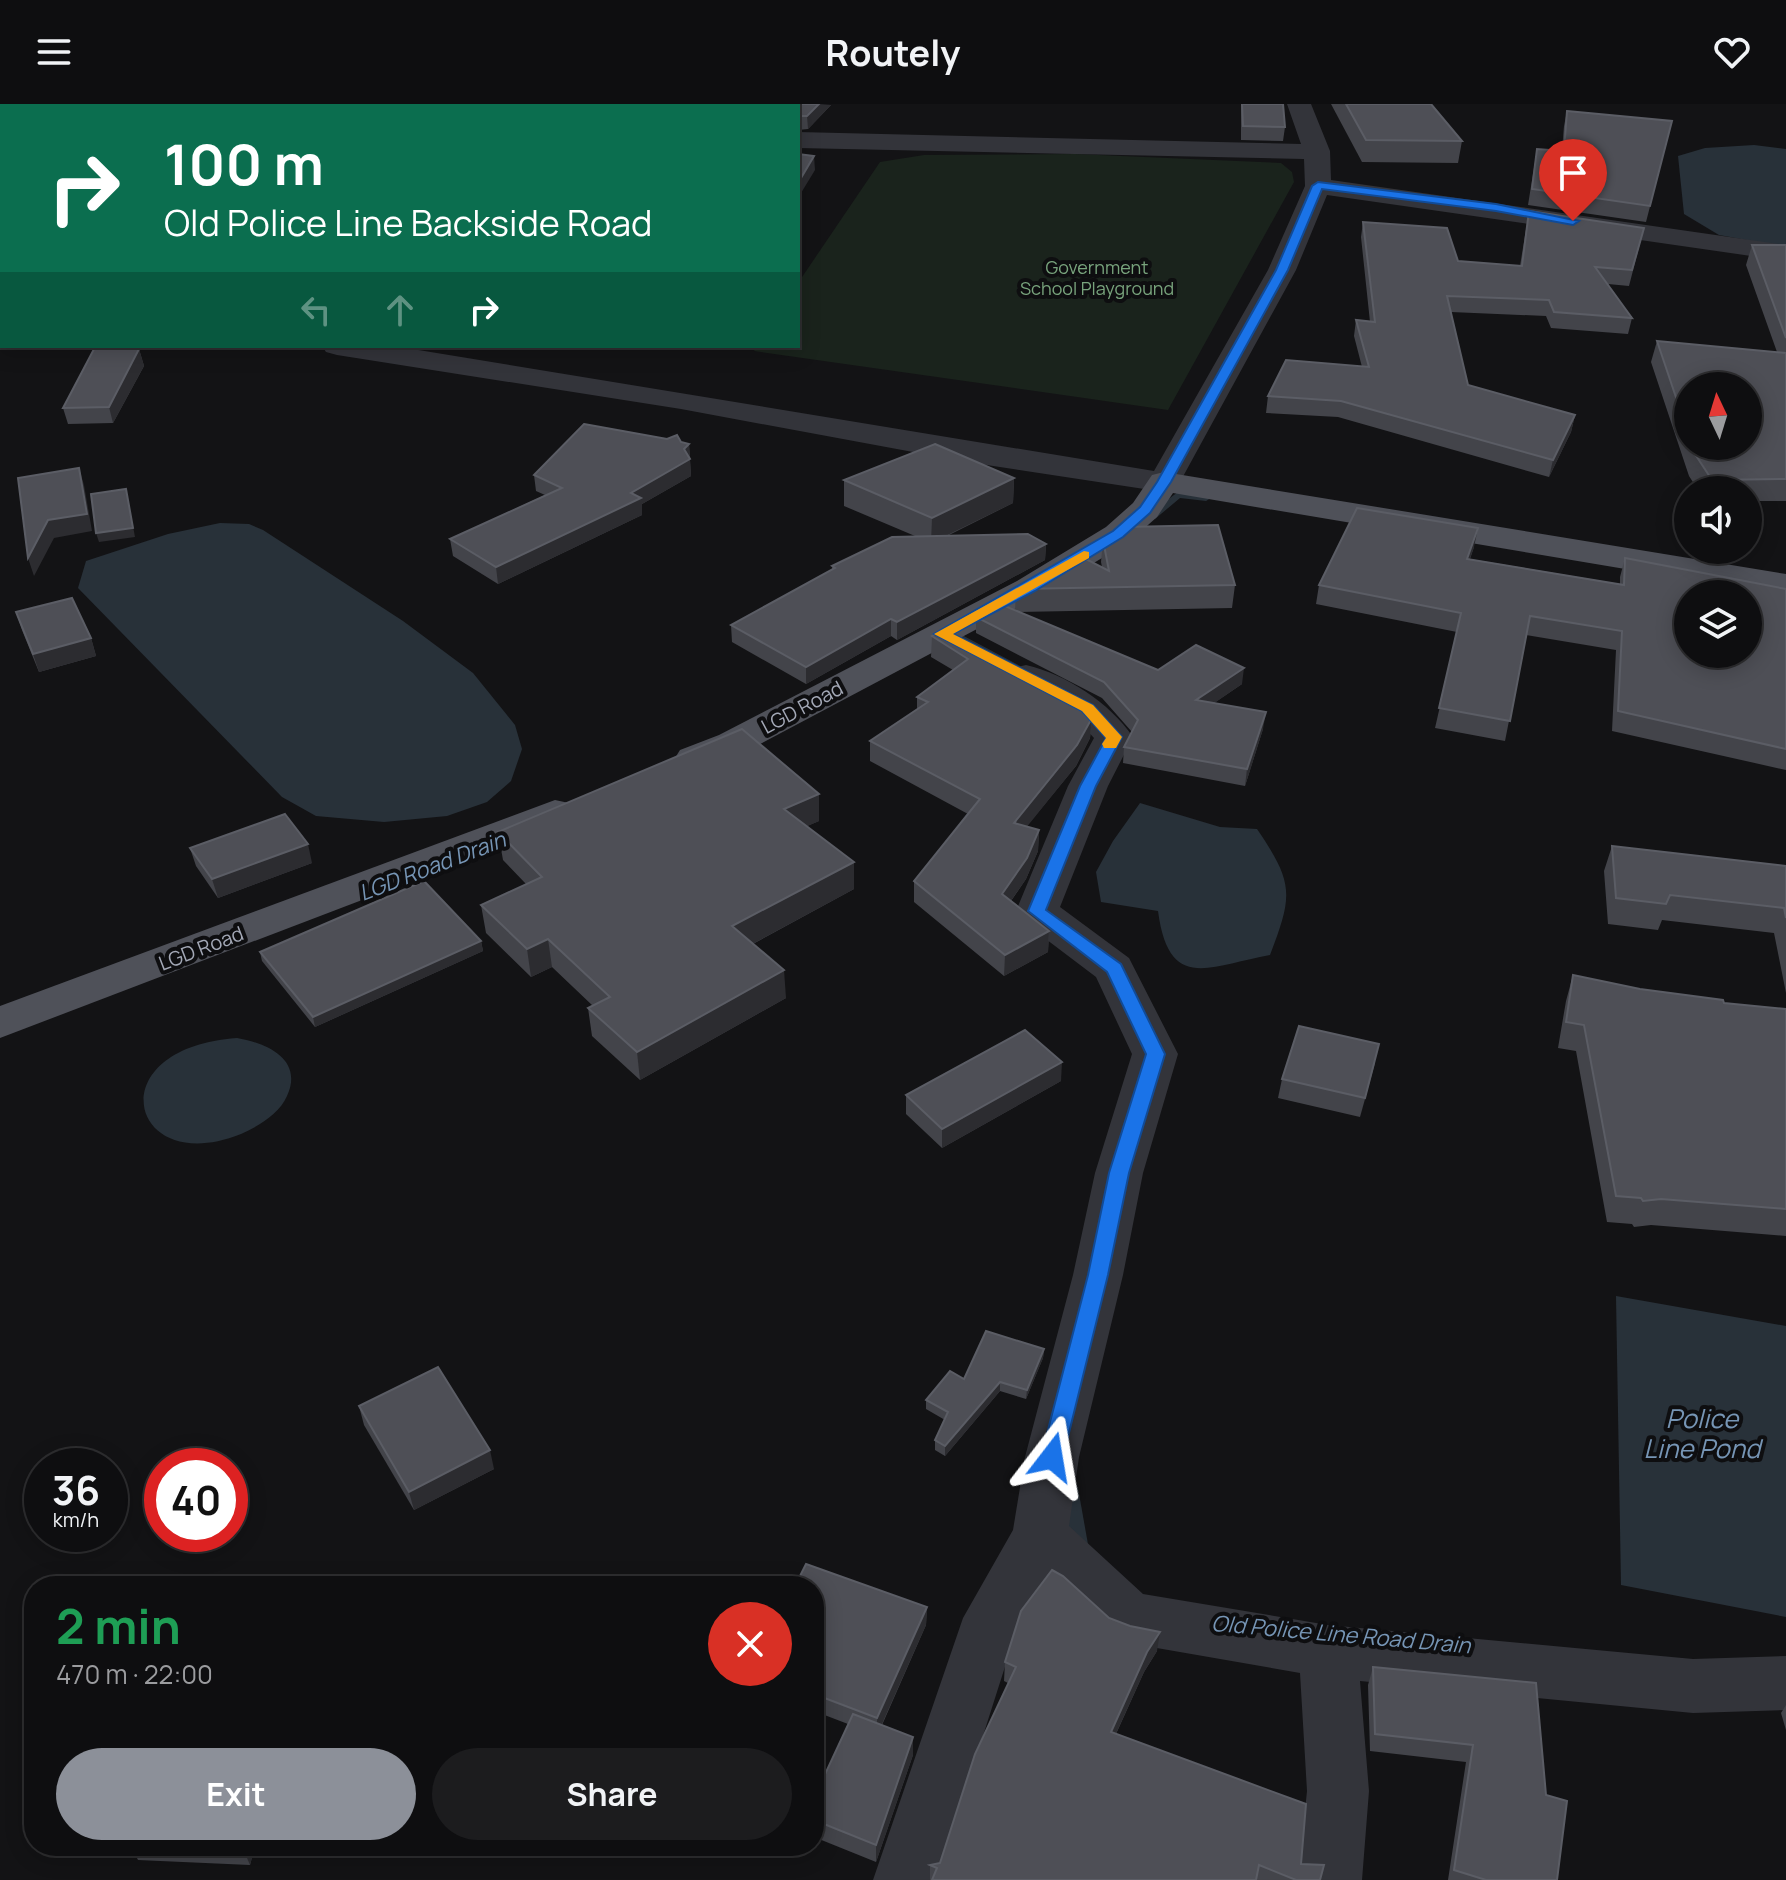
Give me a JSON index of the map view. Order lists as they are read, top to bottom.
{
  "streets": {
    "main road": ["LGD Road"]
  },
  "water": ["LGD Road Drain", "Police Line Pond", "Old Police Line Road Drain"],
  "parks": ["Government School Playground"],
  "north": "top",
  "page": {
    "header": "Routely",
    "turn": ["100 m", "Old Police Line Backside Road"],
    "speed": "36 km/h",
    "limit": "40",
    "heading": ["2 min", "470 m · 22:00"],
    "buttons": ["Exit", "Share"]
  }
}
